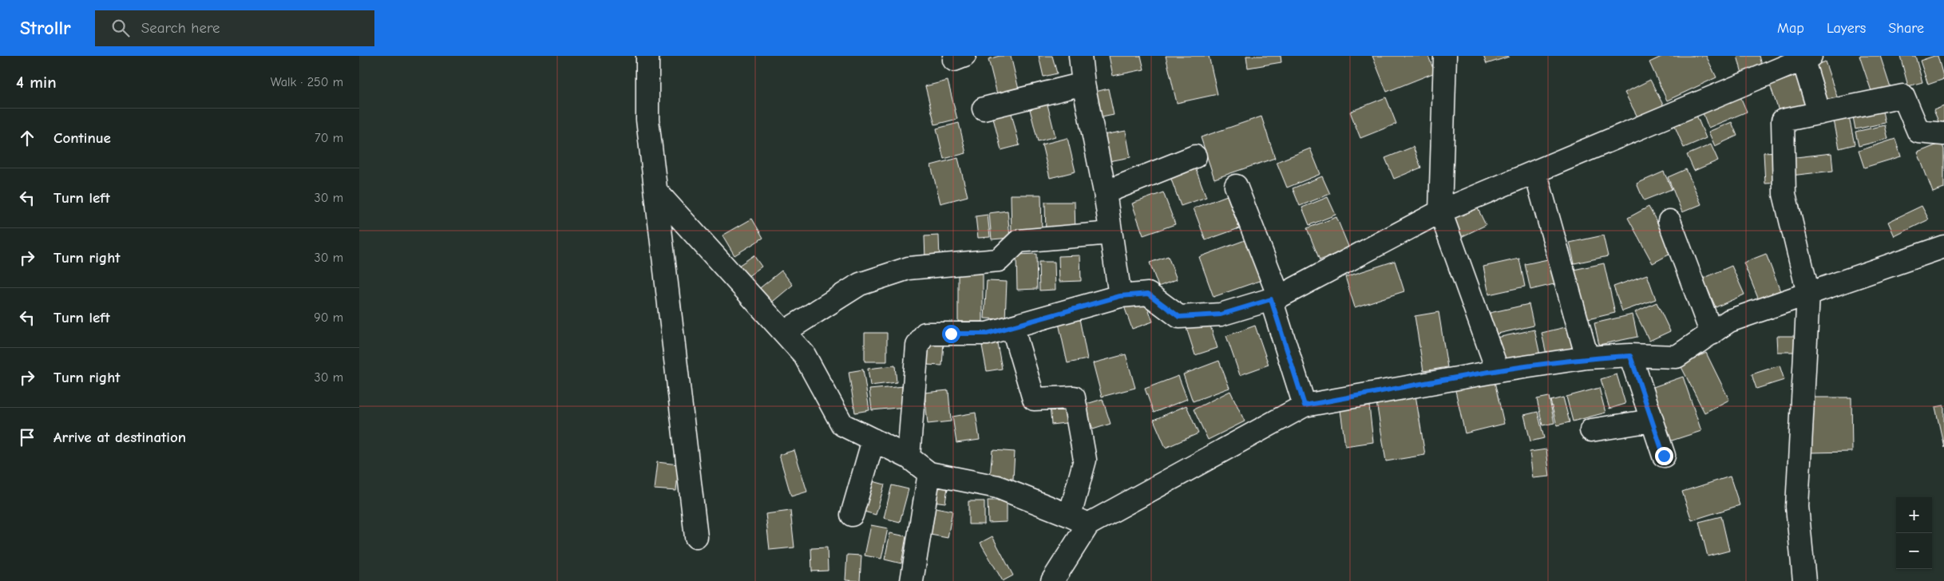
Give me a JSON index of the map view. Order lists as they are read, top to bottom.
{
  "page": {
    "header": "Strollr",
    "search": "Search here",
    "nav": ["Map", "Layers", "Share"],
    "heading": ["4 min", "Walk · 250 m"],
    "list": [
      ["Continue", "70 m"],
      ["Turn left", "30 m"],
      ["Turn right", "30 m"],
      ["Turn left", "90 m"],
      ["Turn right", "30 m"],
      "Arrive at destination"
    ],
    "map_buttons": ["+", "−"]
  }
}
